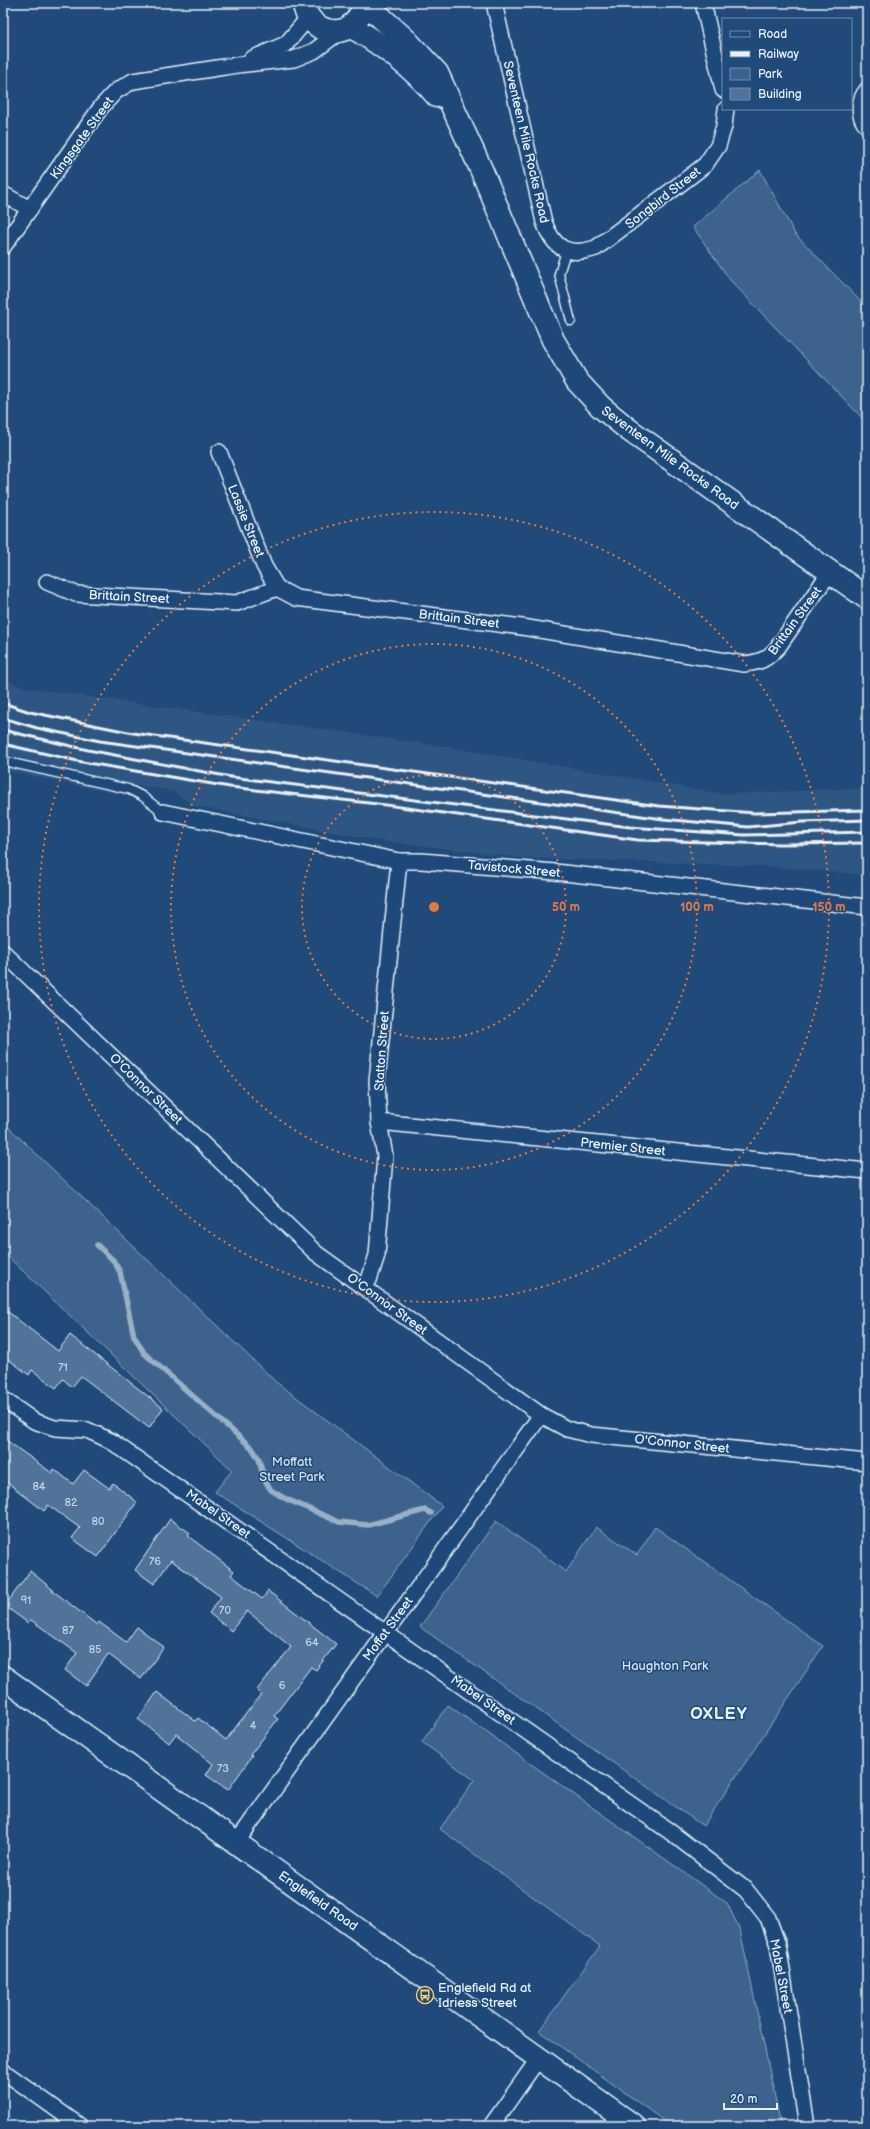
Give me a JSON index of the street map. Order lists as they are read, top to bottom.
{
  "streets": {
    "main road": ["Seventeen Mile Rocks Road", "Englefield Road"],
    "street": [
      "Kingsgate Street",
      "Songbird Street",
      "Lassie Street",
      "Brittain Street",
      "Tavistock Street",
      "Statton Street",
      "O'Connor Street",
      "Premier Street",
      "Mabel Street",
      "Moffat Street"
    ]
  },
  "crossings": [
    ["Kingsgate Street", "Seventeen Mile Rocks Road"],
    ["Seventeen Mile Rocks Road", "Songbird Street"],
    ["Seventeen Mile Rocks Road", "Brittain Street"],
    ["Lassie Street", "Brittain Street"],
    ["Tavistock Street", "Statton Street"],
    ["Statton Street", "O'Connor Street"],
    ["Statton Street", "Premier Street"],
    ["O'Connor Street", "Moffat Street"],
    ["Mabel Street", "Moffat Street"],
    ["Moffat Street", "Englefield Road"]
  ],
  "districts": ["OXLEY"],
  "parks": ["Moffatt Street Park", "Haughton Park"],
  "places": {
    "bus stop": ["Englefield Rd at Idriess Street"]
  },
  "house_numbers": [
    "71",
    "84",
    "82",
    "80",
    "76",
    "91",
    "70",
    "87",
    "64",
    "85",
    "6",
    "4",
    "73"
  ],
  "legend": [
    "Road",
    "Railway",
    "Park",
    "Building"
  ],
  "scale_bar": "20 m",
  "rings": ["50 m", "100 m", "150 m"]
}
